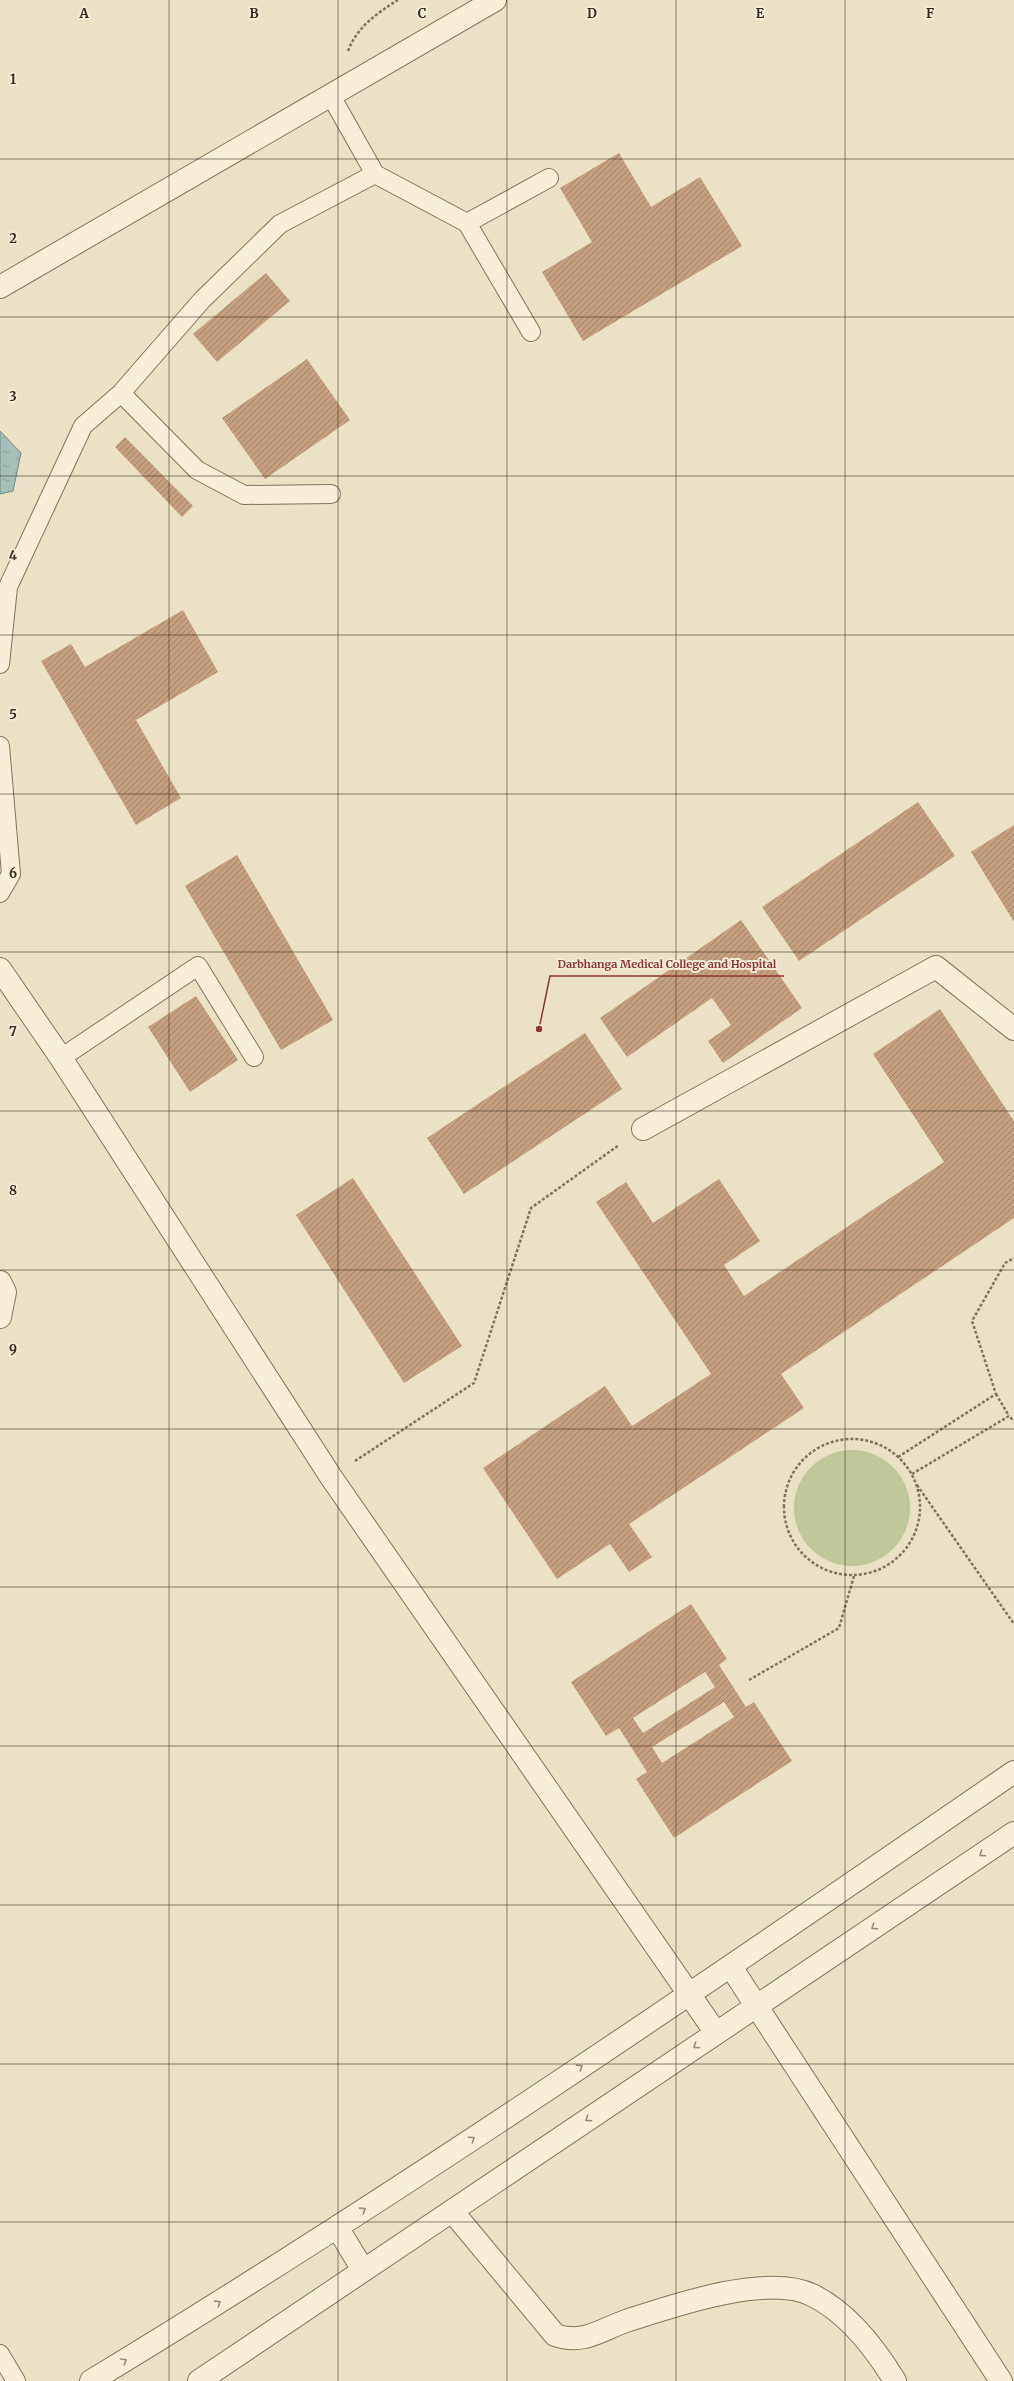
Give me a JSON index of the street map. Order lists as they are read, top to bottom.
{
  "places": ["Darbhanga Medical College and Hospital"],
  "grid": {
    "columns": [
      "A",
      "B",
      "C",
      "D",
      "E",
      "F"
    ],
    "rows": [
      "1",
      "2",
      "3",
      "4",
      "5",
      "6",
      "7",
      "8",
      "9"
    ]
  }
}
